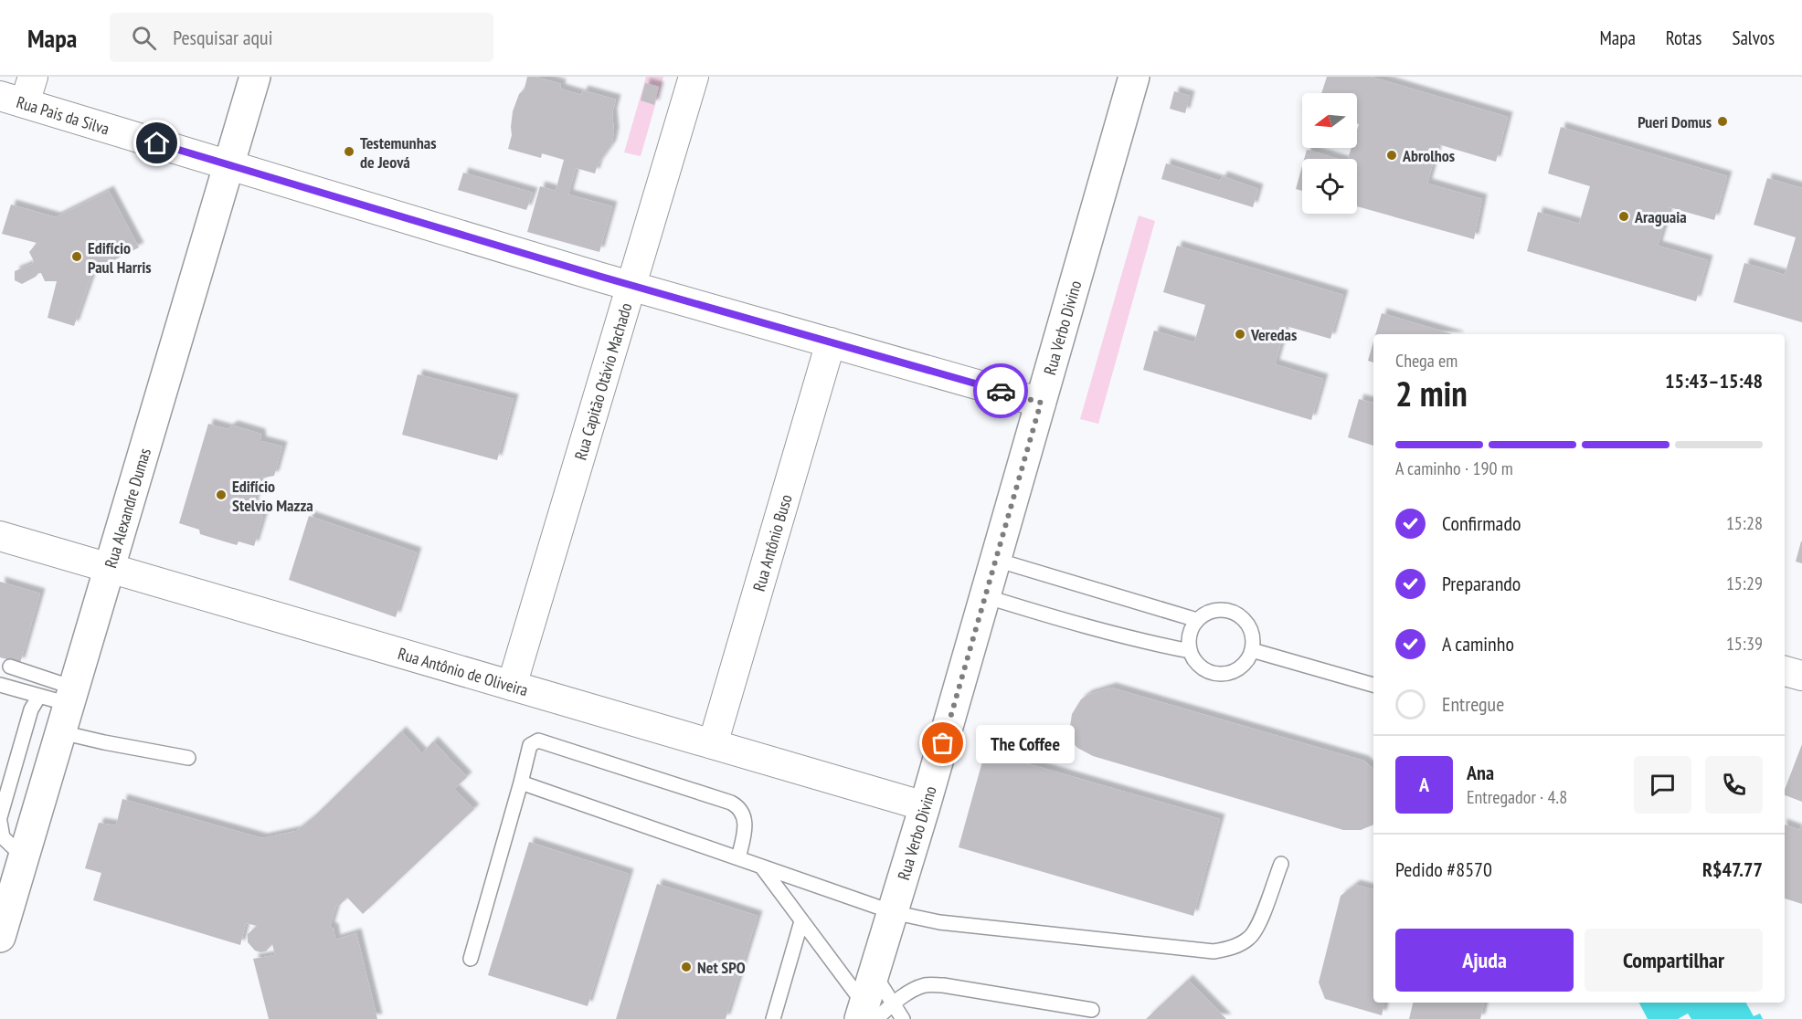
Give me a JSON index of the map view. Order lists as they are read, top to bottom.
{
  "streets": {
    "street": [
      "Rua Pais da Silva",
      "Rua Verbo Divino",
      "Rua Capitão Otávio Machado",
      "Rua Alexandre Dumas",
      "Rua Antônio Buso",
      "Rua Antônio de Oliveira"
    ]
  },
  "crossings": [
    ["Rua Pais da Silva", "Rua Verbo Divino"],
    ["Rua Pais da Silva", "Rua Capitão Otávio Machado"],
    ["Rua Pais da Silva", "Rua Alexandre Dumas"],
    ["Rua Pais da Silva", "Rua Antônio Buso"],
    ["Rua Verbo Divino", "Rua Antônio de Oliveira"],
    ["Rua Capitão Otávio Machado", "Rua Antônio de Oliveira"],
    ["Rua Alexandre Dumas", "Rua Antônio de Oliveira"],
    ["Rua Antônio Buso", "Rua Antônio de Oliveira"]
  ],
  "places": [
    "Pueri Domus",
    "Testemunhas de Jeová",
    "Abrolhos",
    "Araguaia",
    "Edifício Paul Harris",
    "Veredas",
    "Edifício Stelvio Mazza",
    "The Coffee",
    "Net SPO"
  ],
  "north": "left",
  "page": {
    "header": "Mapa",
    "search": "Pesquisar aqui",
    "nav": ["Mapa", "Rotas", "Salvos"],
    "heading": ["2 min", "Chega em", "15:43–15:48"],
    "panel": [
      "Ana",
      "Entregador · 4.8",
      "Pedido #8570",
      "R$47.77"
    ],
    "bar": "A caminho · 190 m",
    "list": [
      ["Confirmado", "15:28"],
      ["Preparando", "15:29"],
      ["A caminho", "15:39"],
      "Entregue"
    ],
    "bubble": "The Coffee",
    "round": "A",
    "buttons": ["Ajuda", "Compartilhar"]
  }
}
